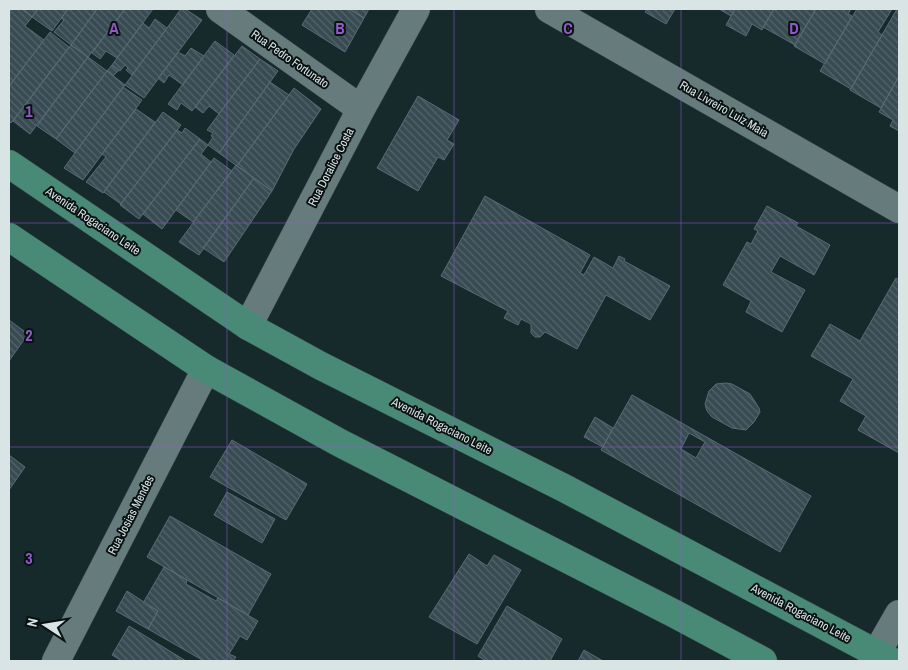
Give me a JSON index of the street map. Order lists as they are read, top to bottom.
{
  "streets": {
    "main road": ["Avenida Rogaciano Leite"],
    "street": [
      "Rua Pedro Fortunato",
      "Rua Livreiro Luiz Maia",
      "Rua Doralice Costa",
      "Rua Josias Mendes"
    ]
  },
  "crossings": [
    ["Rua Pedro Fortunato", "Rua Doralice Costa"],
    ["Rua Doralice Costa", "Avenida Rogaciano Leite"]
  ],
  "north": "left",
  "grid": {
    "columns": [
      "A",
      "B",
      "C",
      "D"
    ],
    "rows": ["1", "2", "3"]
  }
}
